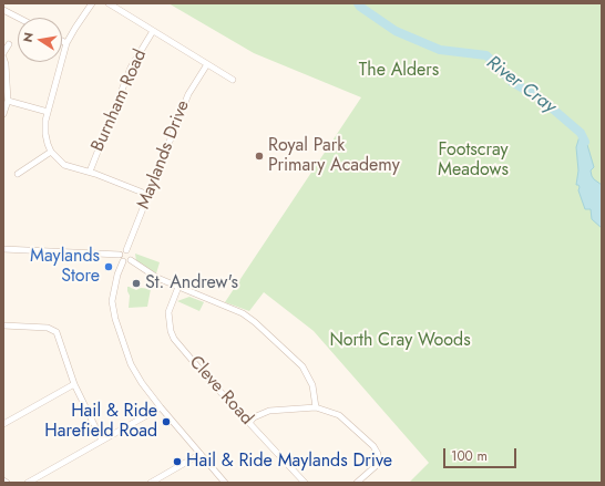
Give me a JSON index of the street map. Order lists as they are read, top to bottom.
{
  "streets": {
    "street": ["Burnham Road", "Maylands Drive", "Cleve Road"]
  },
  "water": ["River Cray"],
  "parks": ["The Alders", "Footscray Meadows", "North Cray Woods"],
  "places": [
    "Royal Park Primary Academy",
    "Maylands Store",
    "St. Andrew's",
    "Hail & Ride Harefield Road",
    "Hail & Ride Maylands Drive"
  ],
  "scale_bar": "100 m",
  "north": "left"
}
